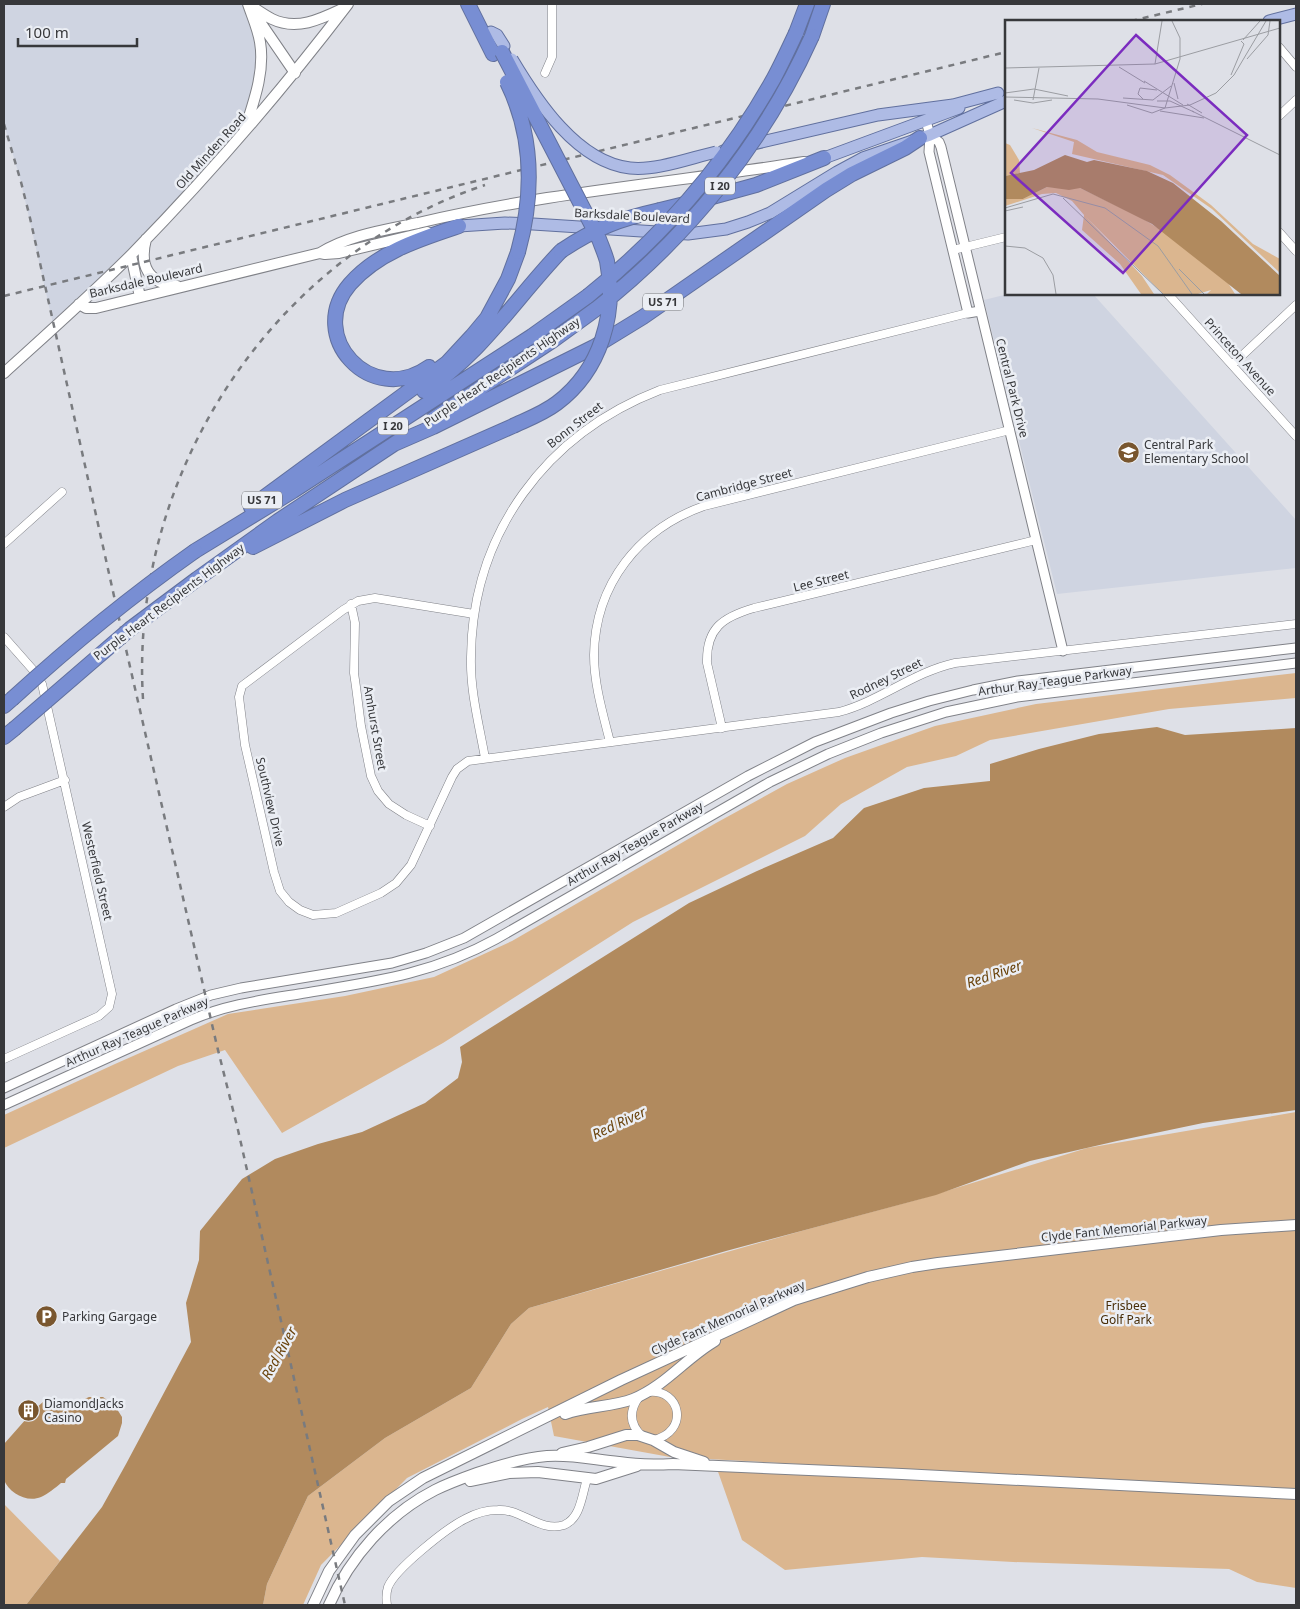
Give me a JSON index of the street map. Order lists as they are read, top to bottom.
{
  "streets": {
    "highway": ["I 20", "US 71", "Purple Heart Recipients Highway"],
    "main road": ["Old Minden Road", "Barksdale Boulevard", "Clyde Fant Memorial Parkway"],
    "street": [
      "Princeton Avenue",
      "Central Park Drive",
      "Bonn Street",
      "Cambridge Street",
      "Lee Street",
      "Rodney Street",
      "Arthur Ray Teague Parkway",
      "Amhurst Street",
      "Southview Drive",
      "Westerfield Street"
    ]
  },
  "crossings": [
    ["Old Minden Road", "Barksdale Boulevard"],
    ["Barksdale Boulevard", "US 71"],
    ["Barksdale Boulevard", "Central Park Drive"],
    ["US 71", "Purple Heart Recipients Highway"],
    ["US 71", "Central Park Drive"],
    ["Central Park Drive", "Bonn Street"],
    ["Central Park Drive", "Cambridge Street"],
    ["Central Park Drive", "Lee Street"],
    ["Central Park Drive", "Rodney Street"],
    ["Bonn Street", "Rodney Street"],
    ["Bonn Street", "Southview Drive"],
    ["Cambridge Street", "Rodney Street"],
    ["Lee Street", "Rodney Street"],
    ["Rodney Street", "Southview Drive"],
    ["Amhurst Street", "Southview Drive"]
  ],
  "water": ["Red River"],
  "parks": ["Frisbee Golf Park"],
  "places": {
    "school or university": ["Central Park Elementary School"],
    "parking": ["Parking Gargage"],
    "building": ["DiamondJacks Casino"]
  },
  "scale_bar": "100 m"
}
